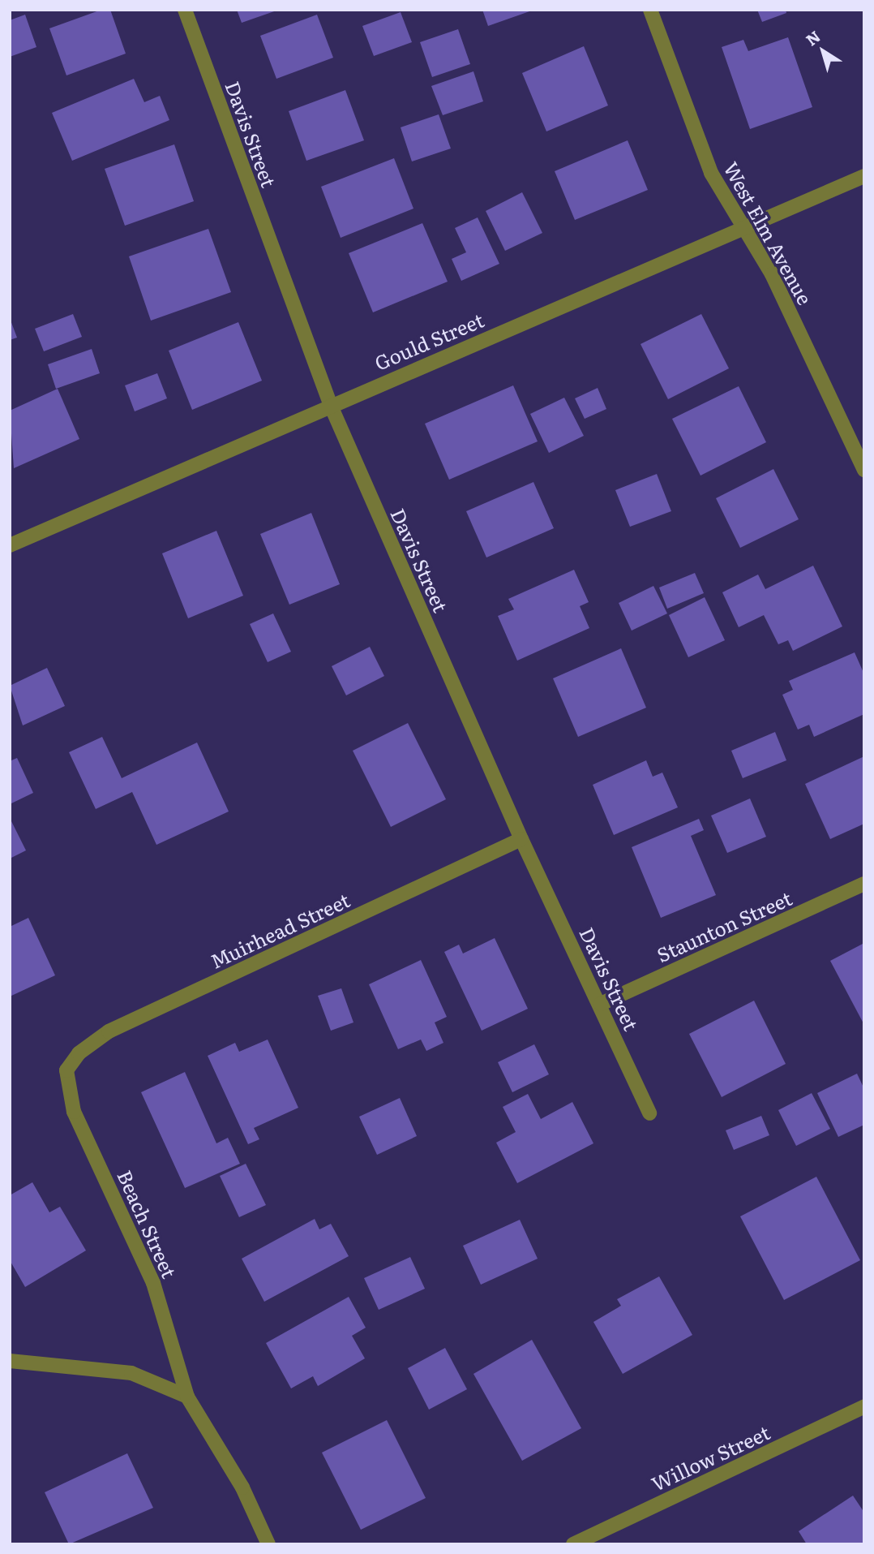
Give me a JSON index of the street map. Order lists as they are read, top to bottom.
{
  "streets": {
    "street": [
      "Davis Street",
      "West Elm Avenue",
      "Gould Street",
      "Staunton Street",
      "Muirhead Street",
      "Beach Street",
      "Willow Street"
    ]
  },
  "crossings": [
    ["Davis Street", "Gould Street"],
    ["Davis Street", "Staunton Street"],
    ["Davis Street", "Muirhead Street"],
    ["West Elm Avenue", "Gould Street"],
    ["Muirhead Street", "Beach Street"]
  ],
  "north": "top left"
}
